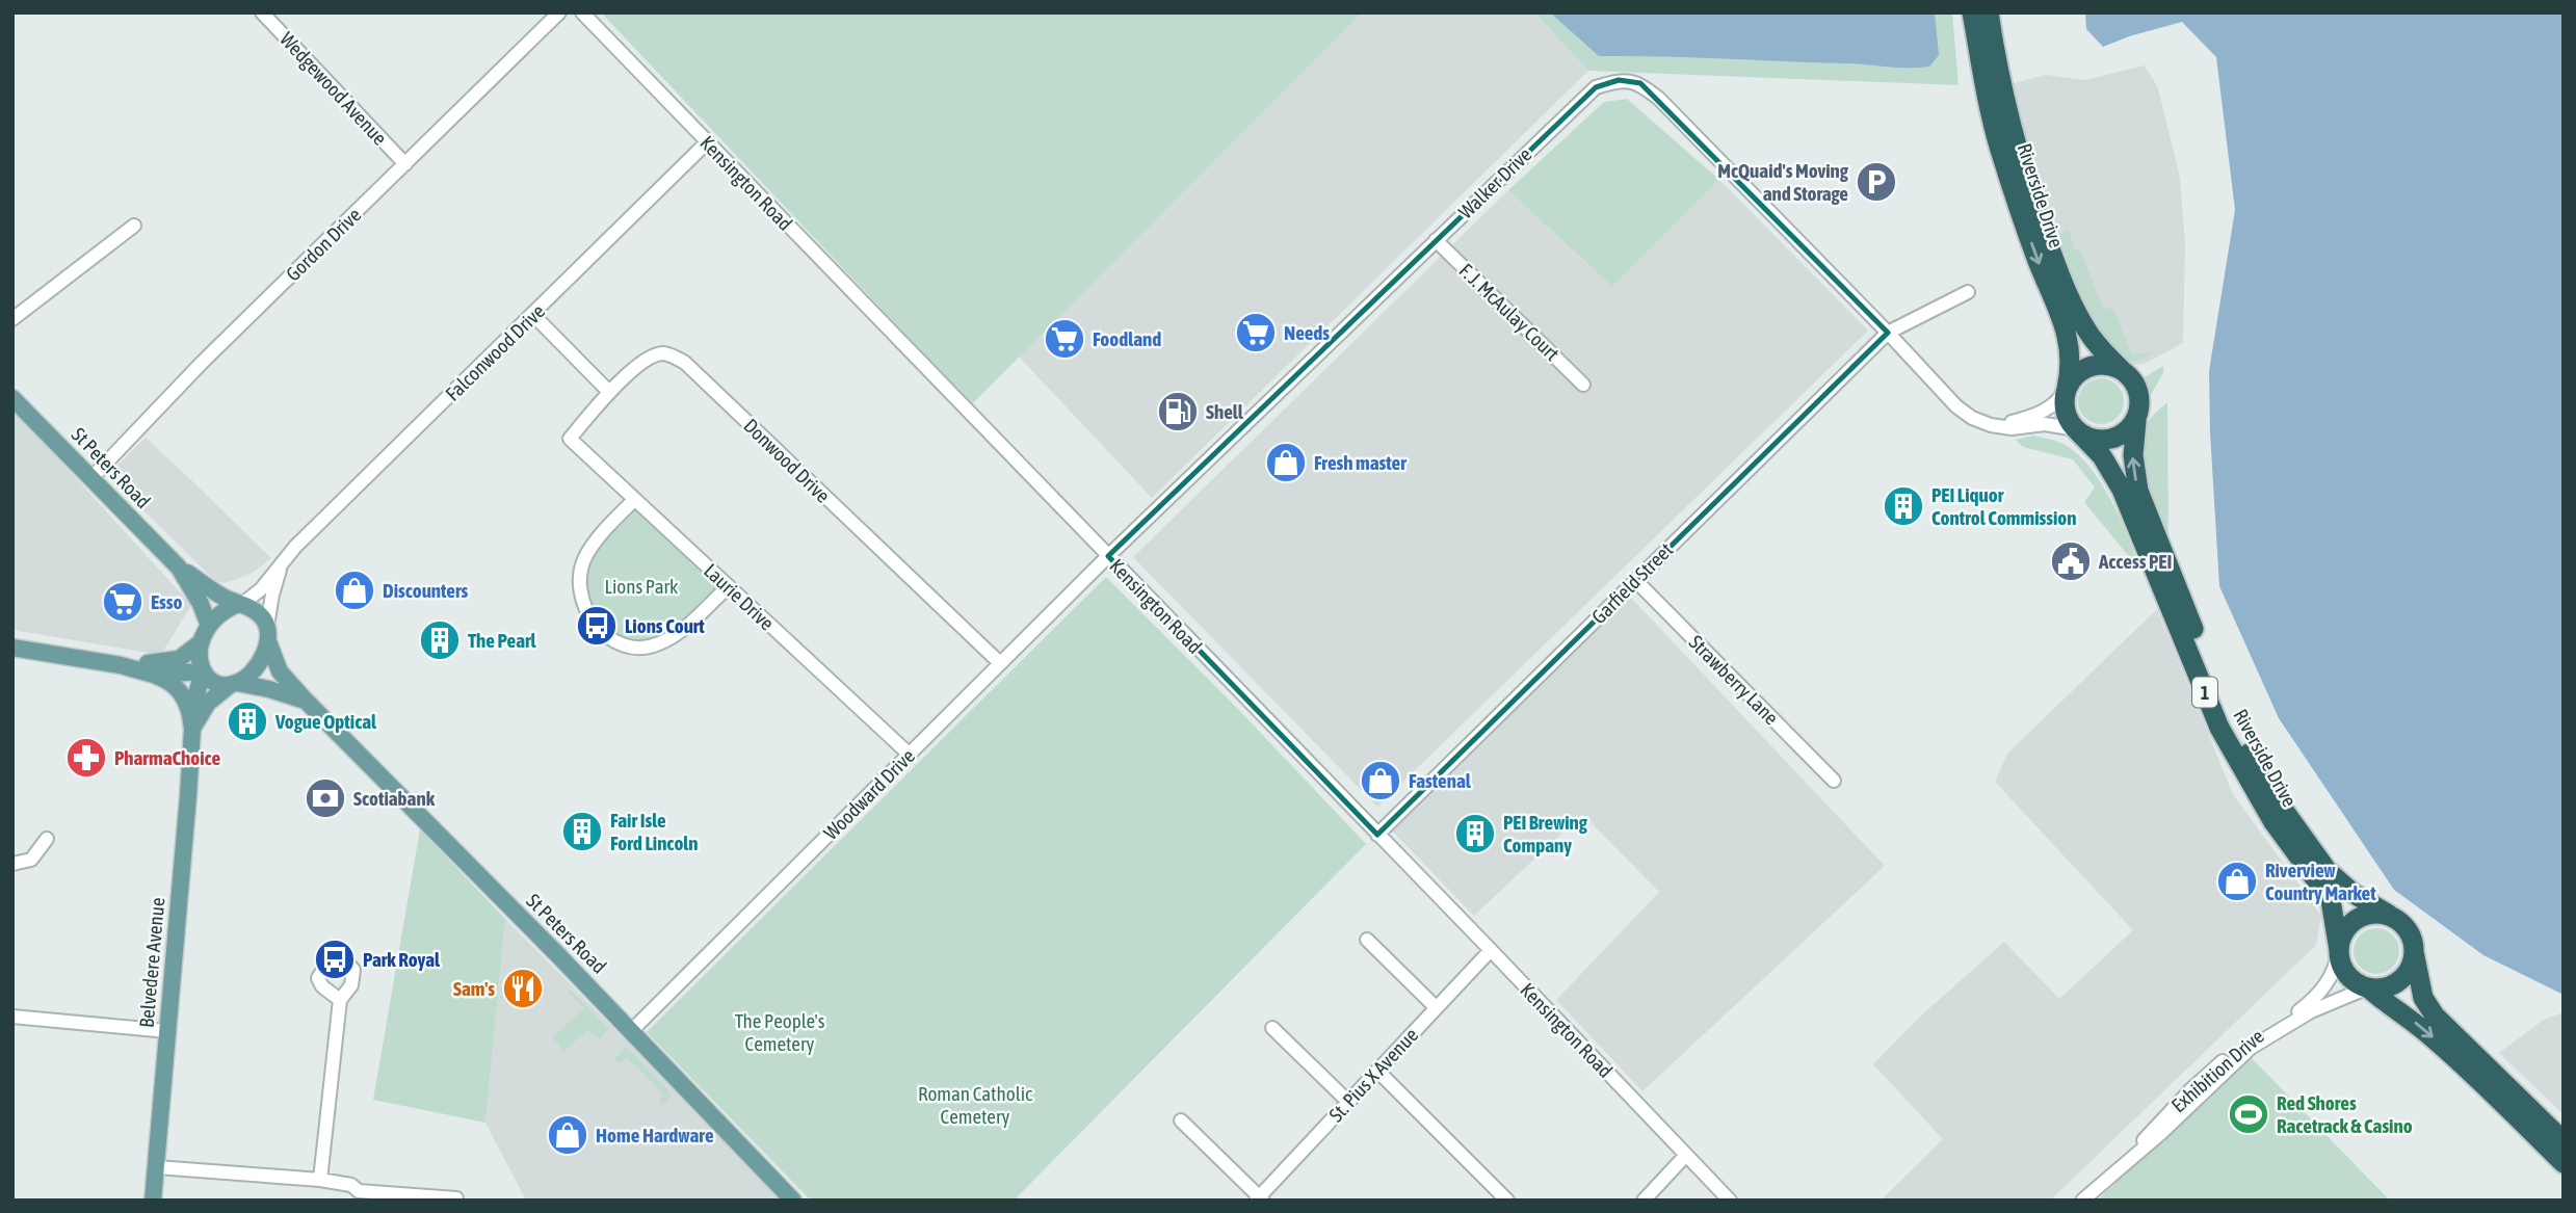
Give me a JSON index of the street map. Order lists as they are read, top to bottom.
{
  "streets": {
    "highway": ["Riverside Drive", "1"],
    "main road": ["St Peters Road", "Belvedere Avenue"],
    "street": [
      "Wedgewood Avenue",
      "Kensington Road",
      "Walker Drive",
      "Gordon Drive",
      "F. J. McAulay Court",
      "Falconwood Drive",
      "Donwood Drive",
      "Garfield Street",
      "Laurie Drive",
      "Strawberry Lane",
      "Woodward Drive",
      "Exhibition Drive",
      "St. Pius X Avenue"
    ]
  },
  "crossings": [
    ["Wedgewood Avenue", "Gordon Drive"],
    ["Kensington Road", "Walker Drive"],
    ["Kensington Road", "Falconwood Drive"],
    ["Kensington Road", "Garfield Street"],
    ["Kensington Road", "Woodward Drive"],
    ["Kensington Road", "St. Pius X Avenue"],
    ["Walker Drive", "F. J. McAulay Court"],
    ["Walker Drive", "Garfield Street"],
    ["Walker Drive", "Woodward Drive"],
    ["Riverside Drive", "Exhibition Drive"],
    ["Gordon Drive", "St Peters Road"],
    ["Falconwood Drive", "St Peters Road"],
    ["Falconwood Drive", "Belvedere Avenue"],
    ["Donwood Drive", "Laurie Drive"],
    ["Donwood Drive", "Woodward Drive"],
    ["St Peters Road", "Woodward Drive"],
    ["St Peters Road", "Belvedere Avenue"],
    ["Garfield Street", "Strawberry Lane"],
    ["Laurie Drive", "Woodward Drive"]
  ],
  "parks": ["Lions Park", "The People's Cemetery", "Roman Catholic Cemetery"],
  "places": {
    "parking": ["McQuaid's Moving and Storage"],
    "supermarket": ["Needs", "Foodland", "Esso"],
    "fuel station": ["Shell"],
    "shop": [
      "Fresh master",
      "Discounters",
      "Fastenal",
      "Riverview Country Market",
      "Home Hardware"
    ],
    "building": [
      "PEI Liquor Control Commission",
      "The Pearl",
      "Vogue Optical",
      "Fair Isle Ford Lincoln",
      "PEI Brewing Company"
    ],
    "public building": ["Access PEI"],
    "bus stop": ["Lions Court", "Park Royal"],
    "pharmacy": ["PharmaChoice"],
    "bank": ["Scotiabank"],
    "restaurant": ["Sam's"],
    "sports": ["Red Shores Racetrack & Casino"]
  }
}
